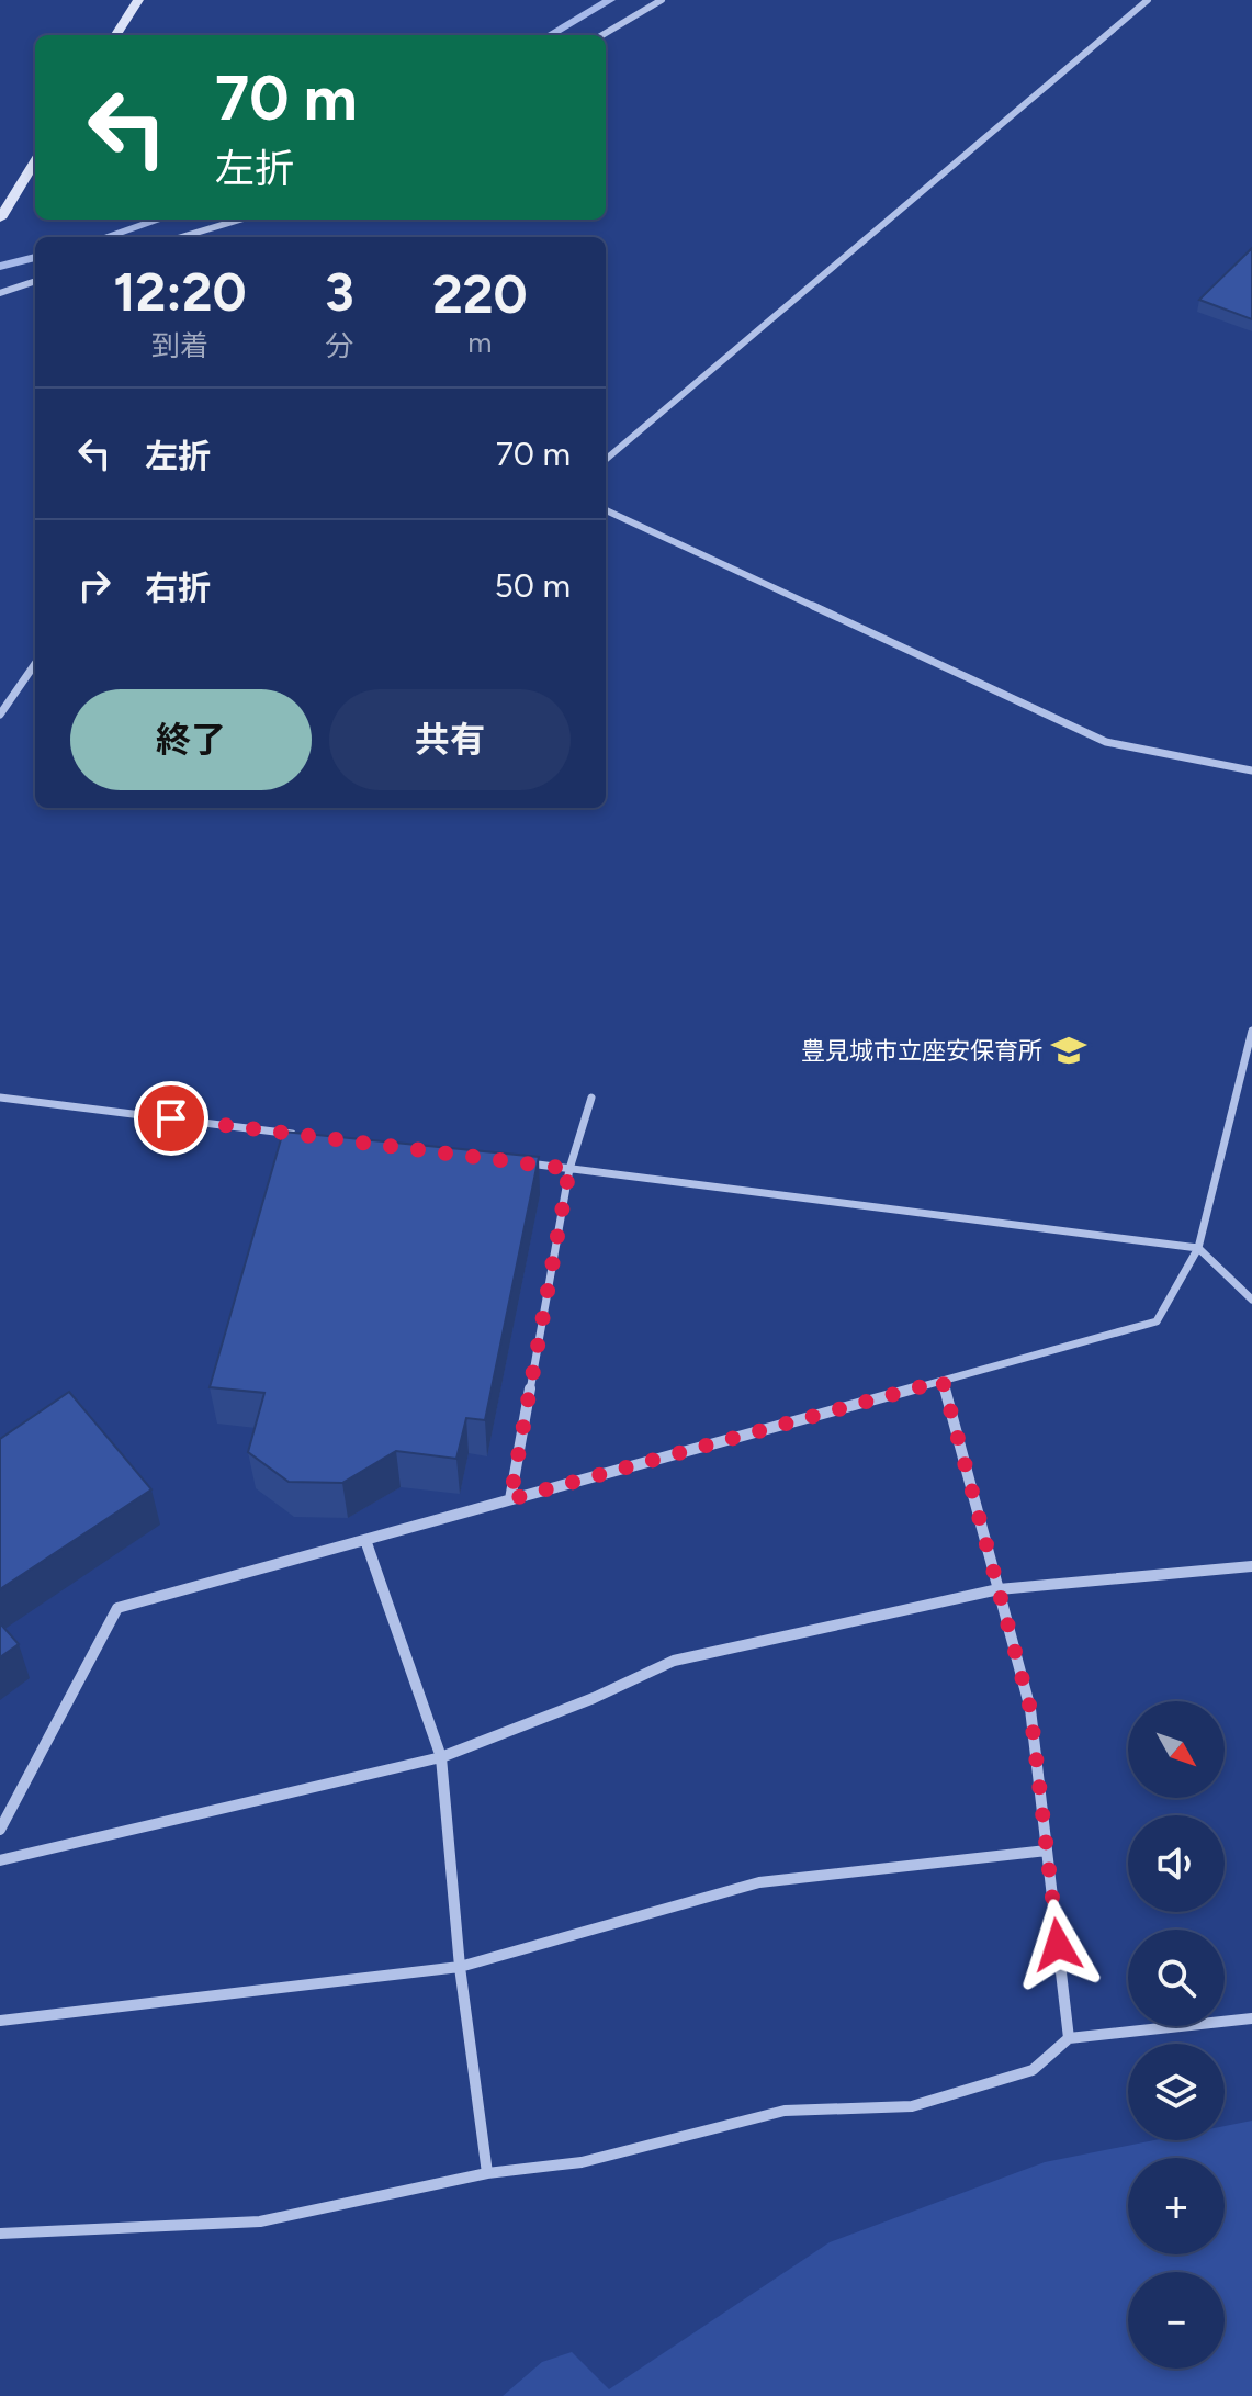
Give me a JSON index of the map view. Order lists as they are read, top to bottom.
{
  "places": {
    "school or university": ["豊見城市立座安保育所"]
  },
  "north": "bottom right",
  "page": {
    "turn": ["70 m", "左折"],
    "eta": [
      "12:20",
      "到着",
      "3",
      "分",
      "220",
      "m"
    ],
    "list": [
      {
        "name": "左折",
        "value": "70 m"
      },
      {
        "name": "右折",
        "value": "50 m"
      }
    ],
    "buttons": ["終了", "共有"],
    "map_buttons": ["+", "−"]
  }
}
